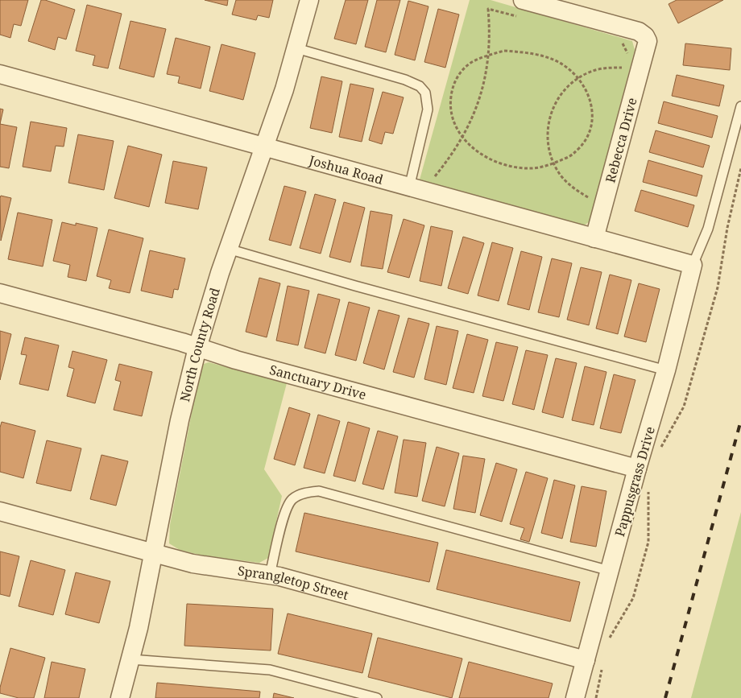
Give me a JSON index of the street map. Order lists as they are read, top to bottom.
{
  "streets": {
    "street": [
      "Rebecca Drive",
      "Joshua Road",
      "North County Road",
      "Sanctuary Drive",
      "Pappusgrass Drive",
      "Sprangletop Street"
    ]
  },
  "crossings": [
    ["Rebecca Drive", "Joshua Road"],
    ["Joshua Road", "North County Road"],
    ["Joshua Road", "Pappusgrass Drive"],
    ["North County Road", "Sanctuary Drive"],
    ["North County Road", "Sprangletop Street"],
    ["Sanctuary Drive", "Pappusgrass Drive"],
    ["Pappusgrass Drive", "Sprangletop Street"]
  ]
}
